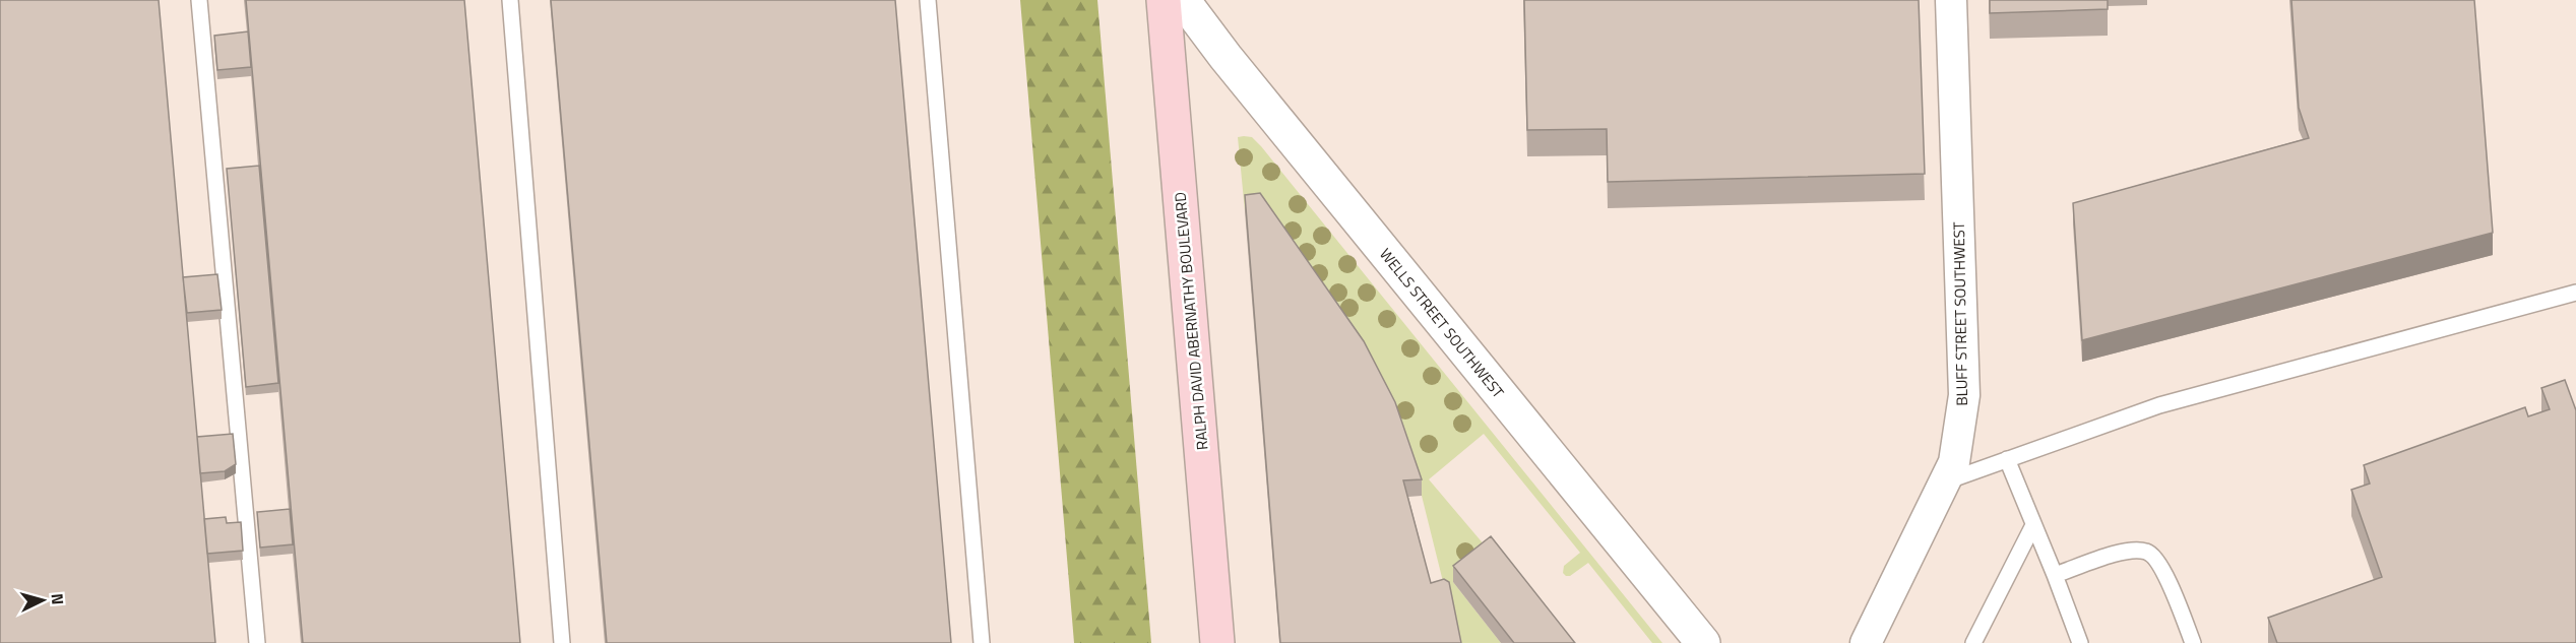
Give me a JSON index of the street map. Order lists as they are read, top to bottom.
{
  "streets": {
    "main road": ["RALPH DAVID ABERNATHY BOULEVARD"],
    "street": ["BLUFF STREET SOUTHWEST", "WELLS STREET SOUTHWEST"]
  },
  "north": "right"
}
